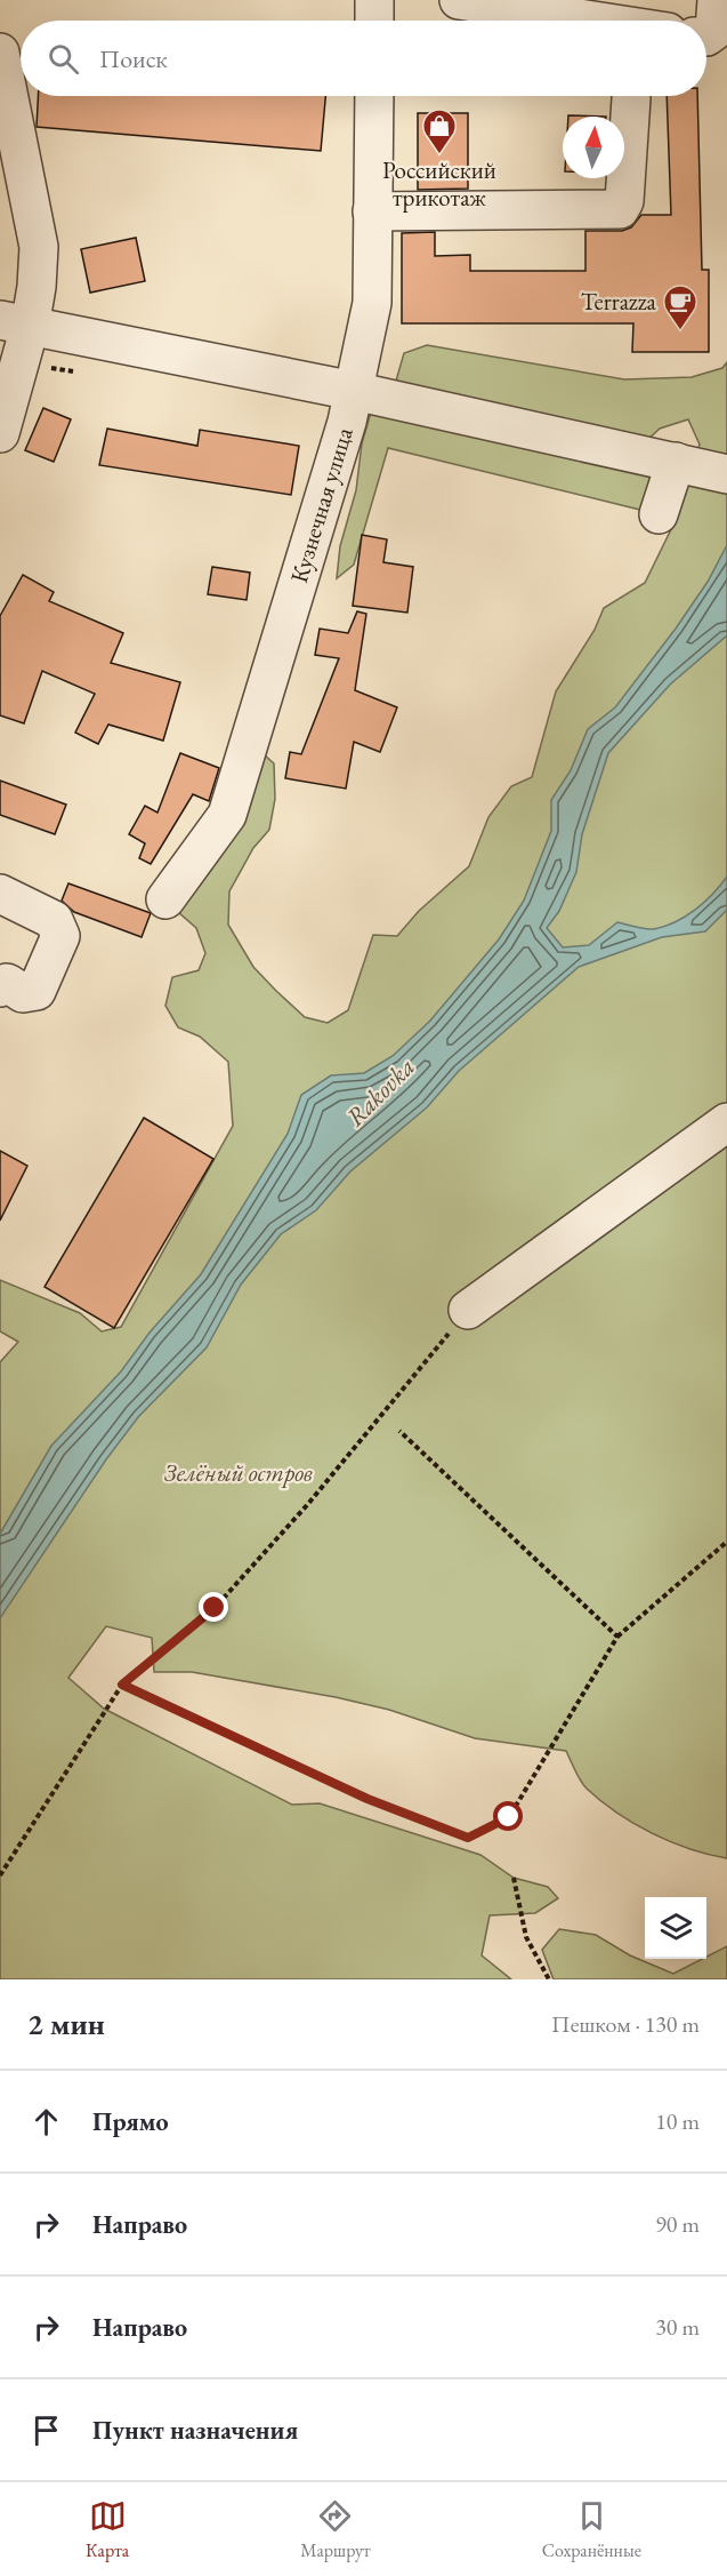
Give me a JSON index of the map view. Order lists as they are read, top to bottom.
{
  "streets": {
    "street": ["Кузнечная улица"]
  },
  "water": ["Rakovka"],
  "parks": ["Зелёный остров"],
  "places": {
    "shop": ["Российский трикотаж"],
    "cafe": ["Terrazza"]
  },
  "north": "top",
  "page": {
    "search": "Поиск",
    "heading": ["2 мин", "Пешком · 130 m"],
    "list": [
      ["Прямо", "10 m"],
      ["Направо", "90 m"],
      ["Направо", "30 m"],
      "Пункт назначения"
    ],
    "nav": ["Карта", "Маршрут", "Сохранённые"]
  }
}
